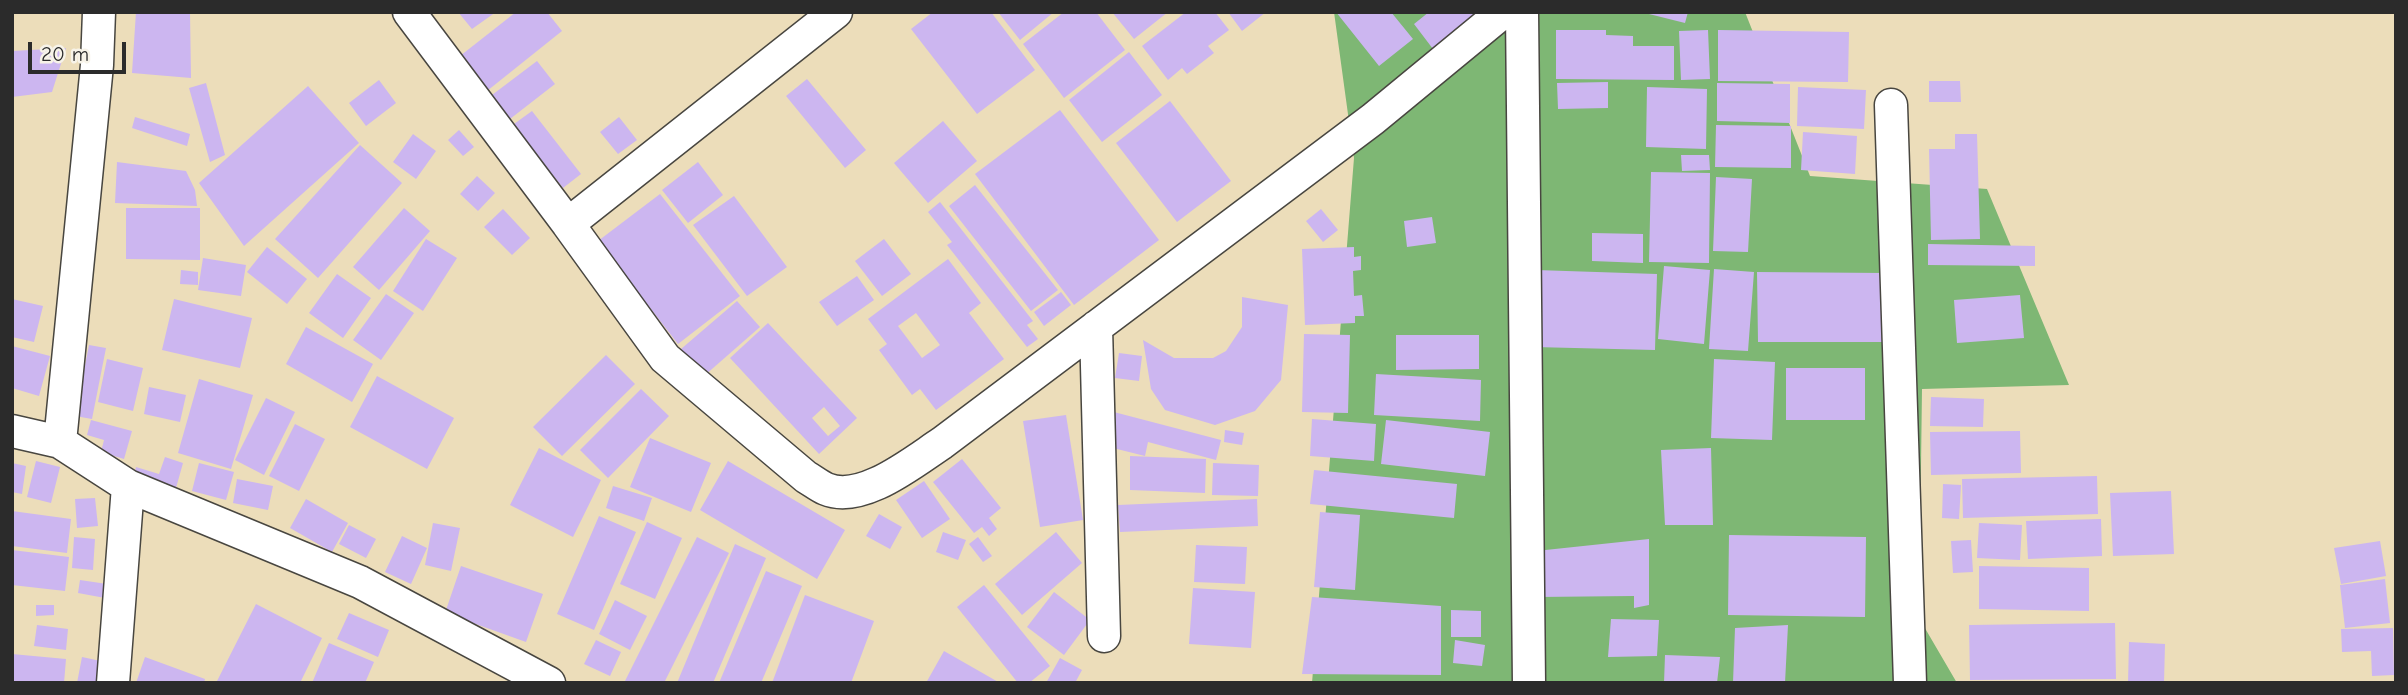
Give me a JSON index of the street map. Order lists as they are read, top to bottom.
{
  "scale_bar": "20 m"
}
